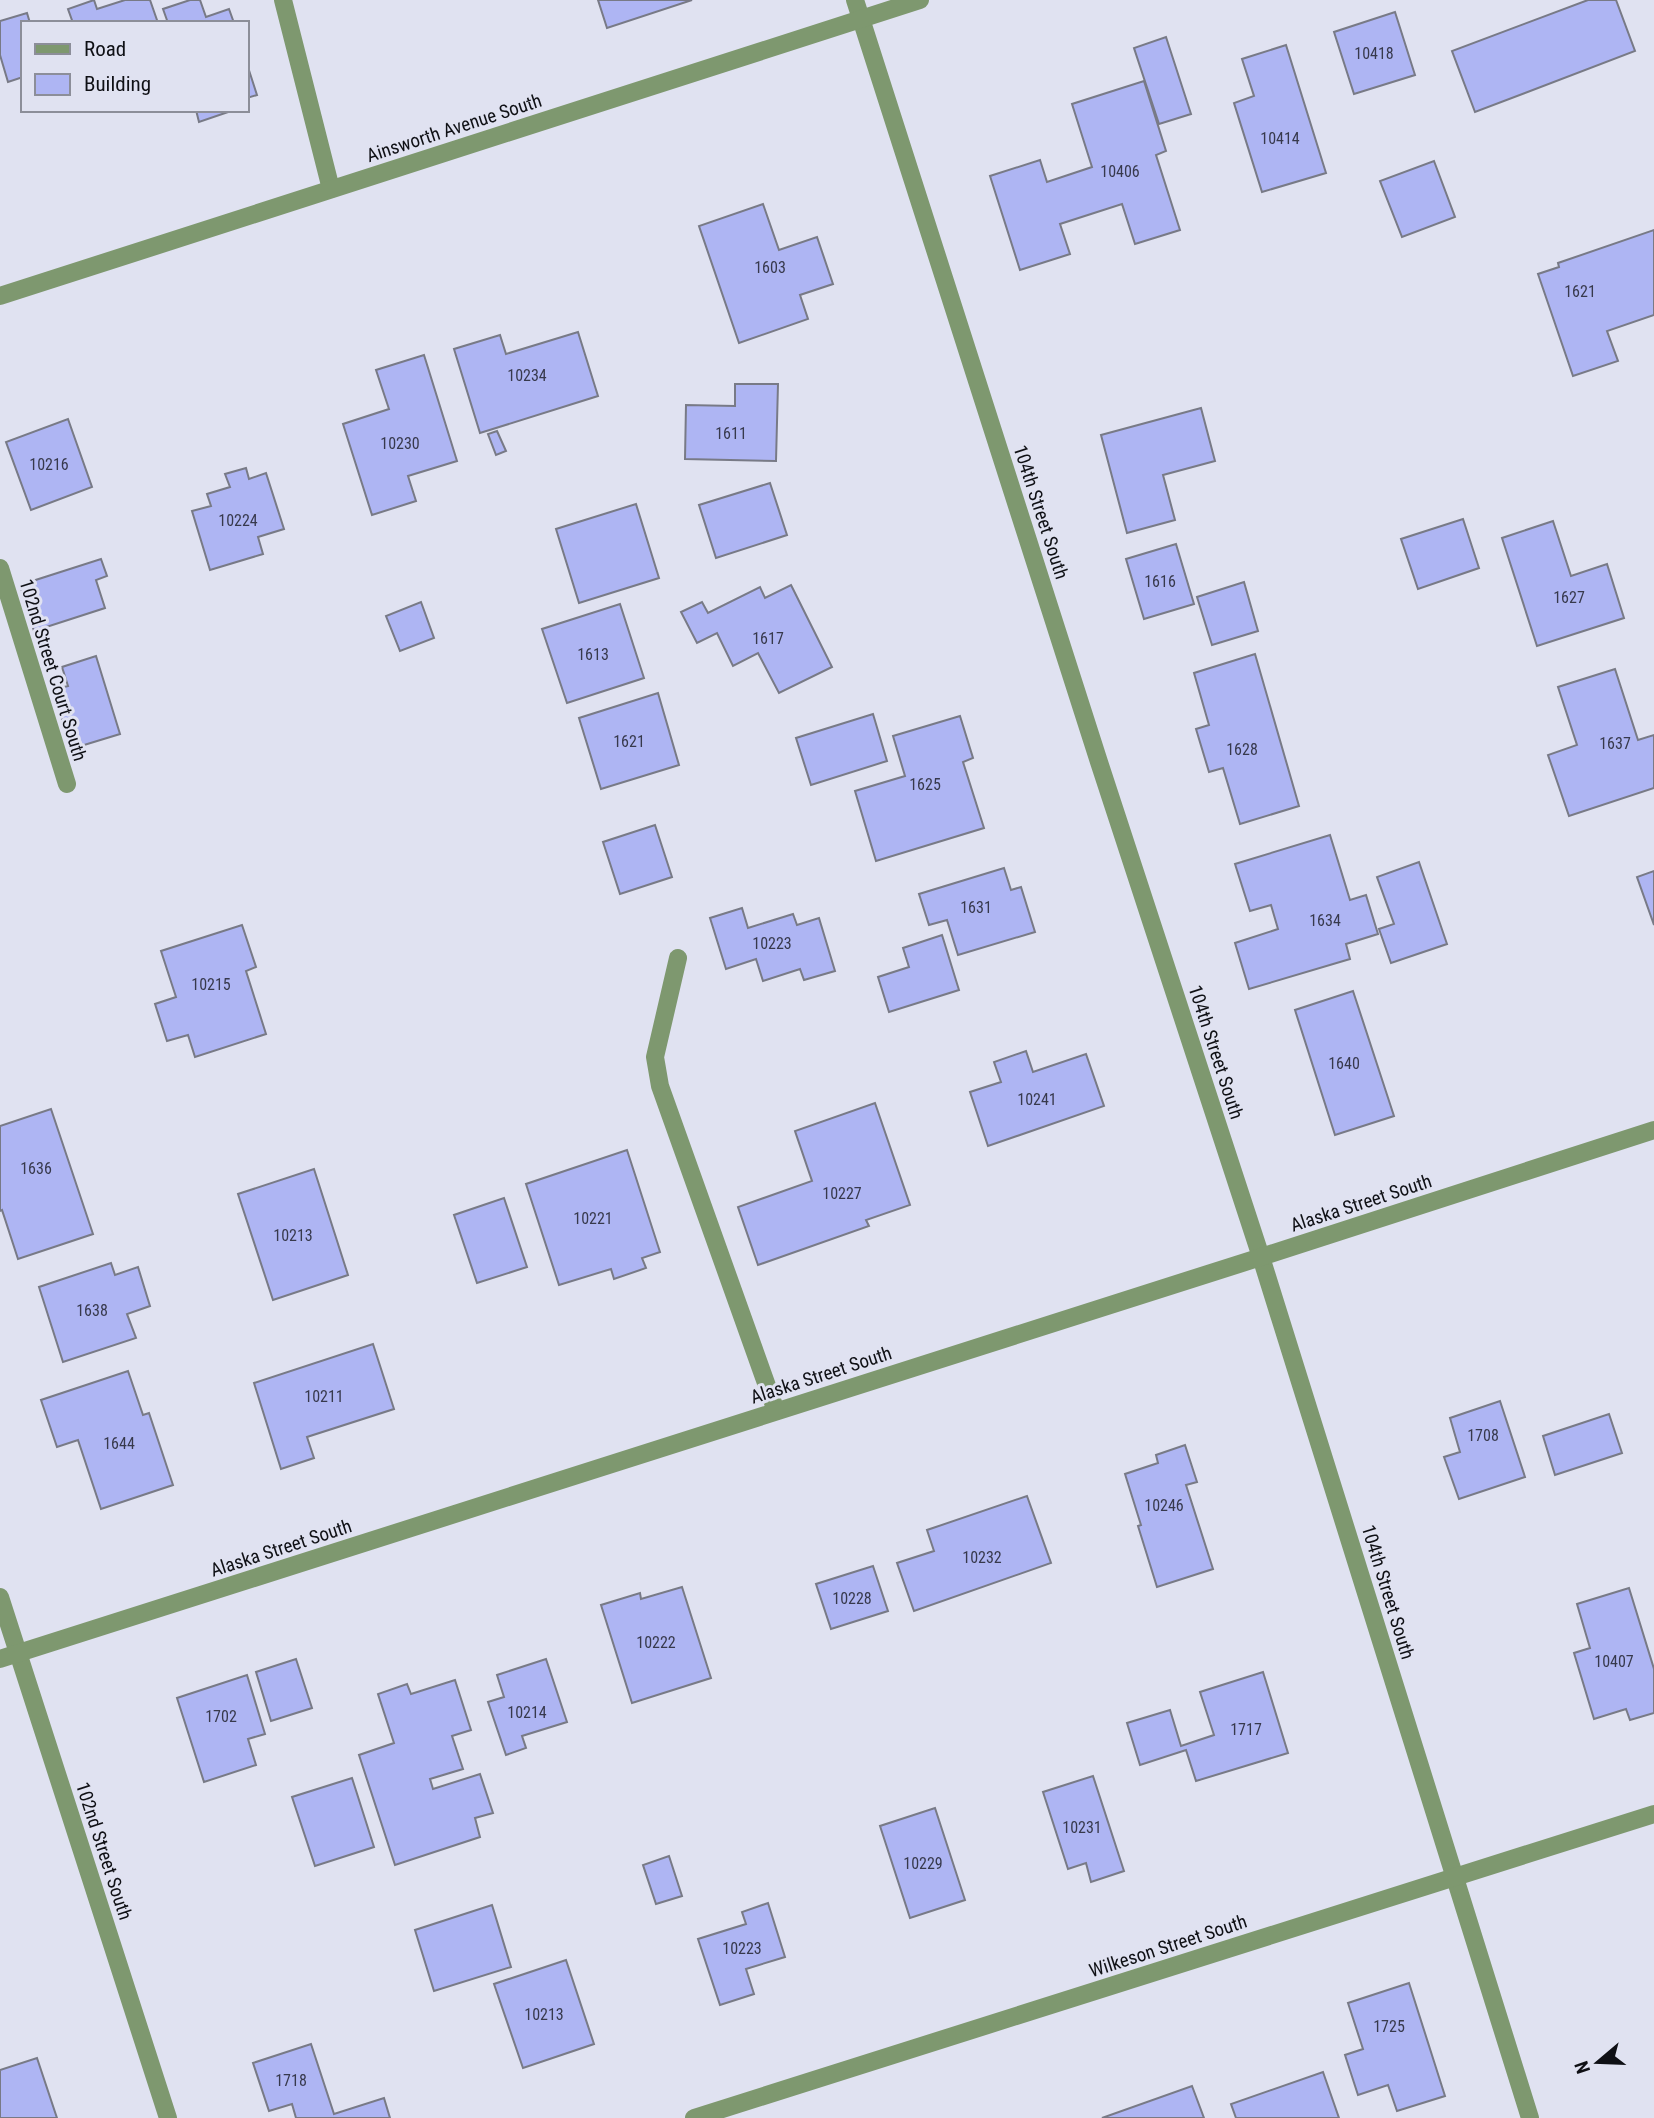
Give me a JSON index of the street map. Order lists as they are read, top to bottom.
{
  "streets": {
    "street": [
      "Ainsworth Avenue South",
      "104th Street South",
      "102nd Street Court South",
      "Alaska Street South",
      "102nd Street South",
      "Wilkeson Street South"
    ]
  },
  "crossings": [
    ["Ainsworth Avenue South", "104th Street South"],
    ["104th Street South", "Alaska Street South"],
    ["104th Street South", "Wilkeson Street South"],
    ["Alaska Street South", "102nd Street South"]
  ],
  "house_numbers": [
    "10418",
    "10414",
    "10406",
    "1603",
    "1621",
    "10234",
    "1611",
    "10230",
    "10216",
    "10224",
    "1616",
    "1627",
    "1617",
    "1613",
    "1621",
    "1637",
    "1628",
    "1625",
    "1631",
    "1634",
    "10223",
    "10215",
    "1640",
    "10241",
    "1636",
    "10227",
    "10221",
    "10213",
    "1638",
    "10211",
    "1708",
    "1644",
    "10246",
    "10232",
    "10228",
    "10222",
    "10407",
    "10214",
    "1702",
    "1717",
    "10231",
    "10229",
    "10223",
    "10213",
    "1725",
    "1718"
  ],
  "legend": ["Road", "Building"],
  "north": "left"
}
